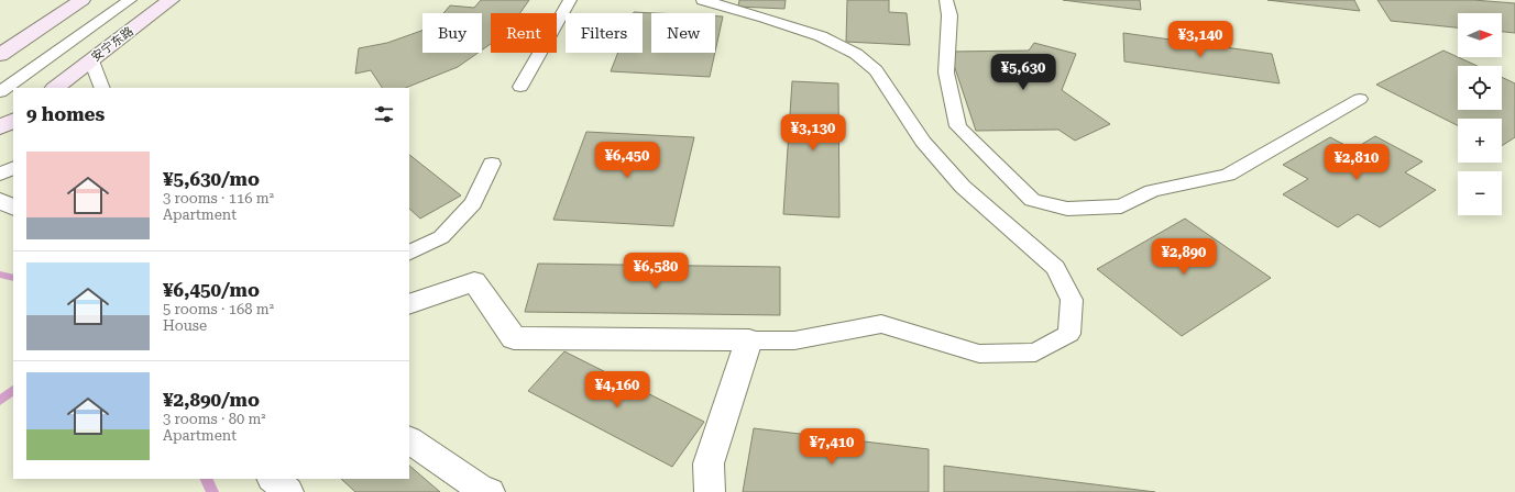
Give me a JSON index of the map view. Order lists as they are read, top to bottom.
{
  "streets": {
    "main road": ["安宁东路"]
  },
  "north": "right",
  "page": {
    "map_buttons": ["+", "−"],
    "chip": [
      "Buy",
      "Rent",
      "Filters",
      "New"
    ],
    "price": [
      "¥3,140",
      "¥5,630",
      "¥3,130",
      "¥6,450",
      "¥2,810",
      "¥2,890",
      "¥6,580",
      "¥4,160",
      "¥7,410"
    ],
    "heading": "9 homes",
    "list": [
      {
        "name": "¥5,630/mo",
        "note": "3 rooms · 116 m² · Apartment"
      },
      {
        "name": "¥6,450/mo",
        "note": "5 rooms · 168 m² · House"
      },
      {
        "name": "¥2,890/mo",
        "note": "3 rooms · 80 m² · Apartment"
      }
    ]
  }
}
